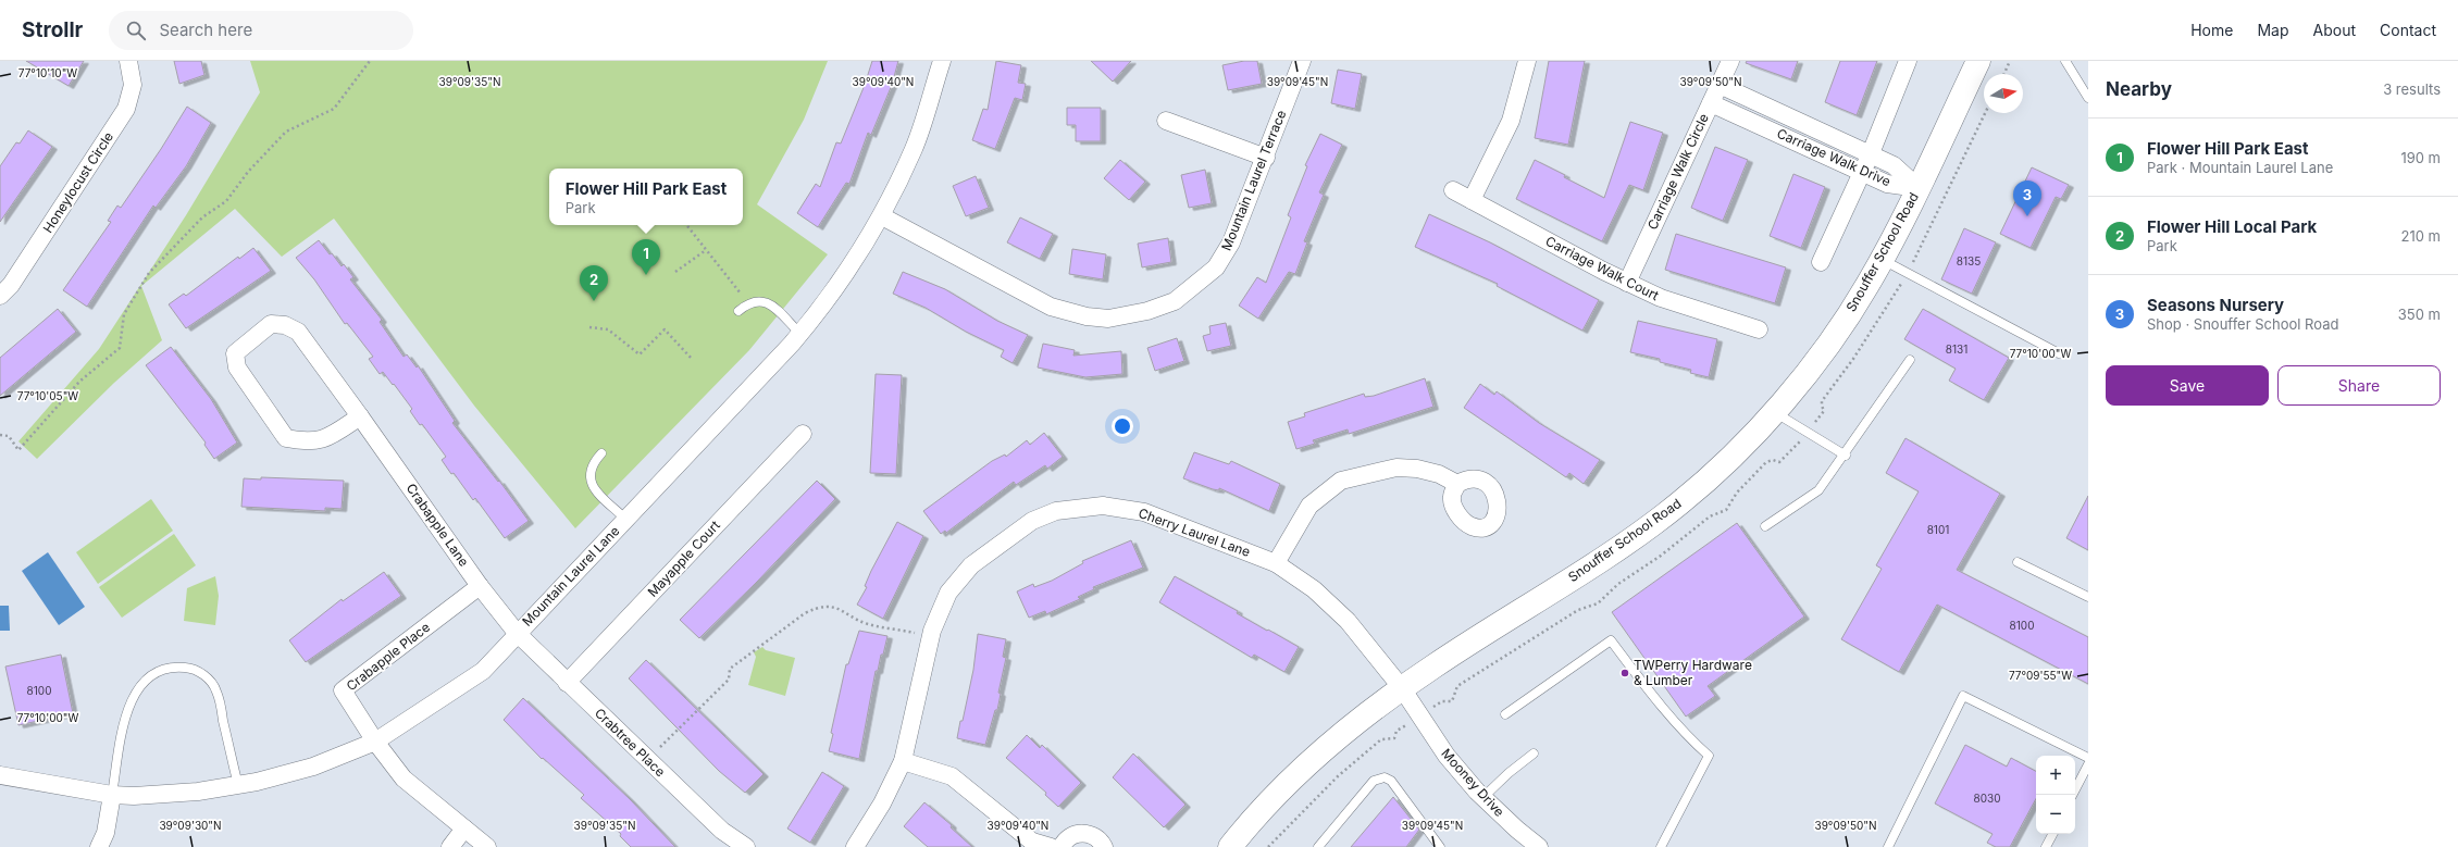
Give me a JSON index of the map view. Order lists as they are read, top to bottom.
{
  "streets": {
    "main road": ["Snouffer School Road"],
    "street": [
      "Carriage Walk Drive",
      "Carriage Walk Circle",
      "Mountain Laurel Terrace",
      "Honeylocust Circle",
      "Carriage Walk Court",
      "Crabapple Lane",
      "Cherry Laurel Lane",
      "Mayapple Court",
      "Mountain Laurel Lane",
      "Crabapple Place",
      "Crabtree Place",
      "Mooney Drive"
    ]
  },
  "crossings": [
    ["Carriage Walk Drive", "Carriage Walk Circle"],
    ["Carriage Walk Drive", "Snouffer School Road"],
    ["Carriage Walk Circle", "Carriage Walk Court"],
    ["Mountain Laurel Terrace", "Mountain Laurel Lane"],
    ["Snouffer School Road", "Cherry Laurel Lane"],
    ["Snouffer School Road", "Mooney Drive"],
    ["Crabapple Lane", "Mountain Laurel Lane"],
    ["Crabapple Lane", "Crabapple Place"],
    ["Crabapple Lane", "Crabtree Place"],
    ["Cherry Laurel Lane", "Mooney Drive"],
    ["Mayapple Court", "Crabtree Place"],
    ["Mountain Laurel Lane", "Crabapple Place"],
    ["Mountain Laurel Lane", "Crabtree Place"]
  ],
  "places": ["TWPerry Hardware & Lumber"],
  "house_numbers": [
    "8135",
    "8131",
    "8101",
    "8100",
    "8100",
    "8030"
  ],
  "north": "right",
  "page": {
    "header": "Strollr",
    "search": "Search here",
    "nav": [
      "Home",
      "Map",
      "About",
      "Contact"
    ],
    "heading": ["Nearby", "3 results"],
    "list": [
      {
        "mark": "1",
        "name": "Flower Hill Park East",
        "note": "Park · Mountain Laurel Lane",
        "value": "190 m"
      },
      {
        "mark": "2",
        "name": "Flower Hill Local Park",
        "note": "Park",
        "value": "210 m"
      },
      {
        "mark": "3",
        "name": "Seasons Nursery",
        "note": "Shop · Snouffer School Road",
        "value": "350 m"
      }
    ],
    "popup": ["Flower Hill Park East", "Park"],
    "pins": ["3", "1", "2"],
    "buttons": ["Save", "Share"],
    "map_buttons": ["+", "−"]
  },
  "coordinates": [
    "77°10'10\"W",
    "39°09'35\"N",
    "39°09'40\"N",
    "39°09'45\"N",
    "39°09'50\"N",
    "77°10'00\"W",
    "77°10'05\"W",
    "77°09'55\"W",
    "39°09'30\"N"
  ]
}
